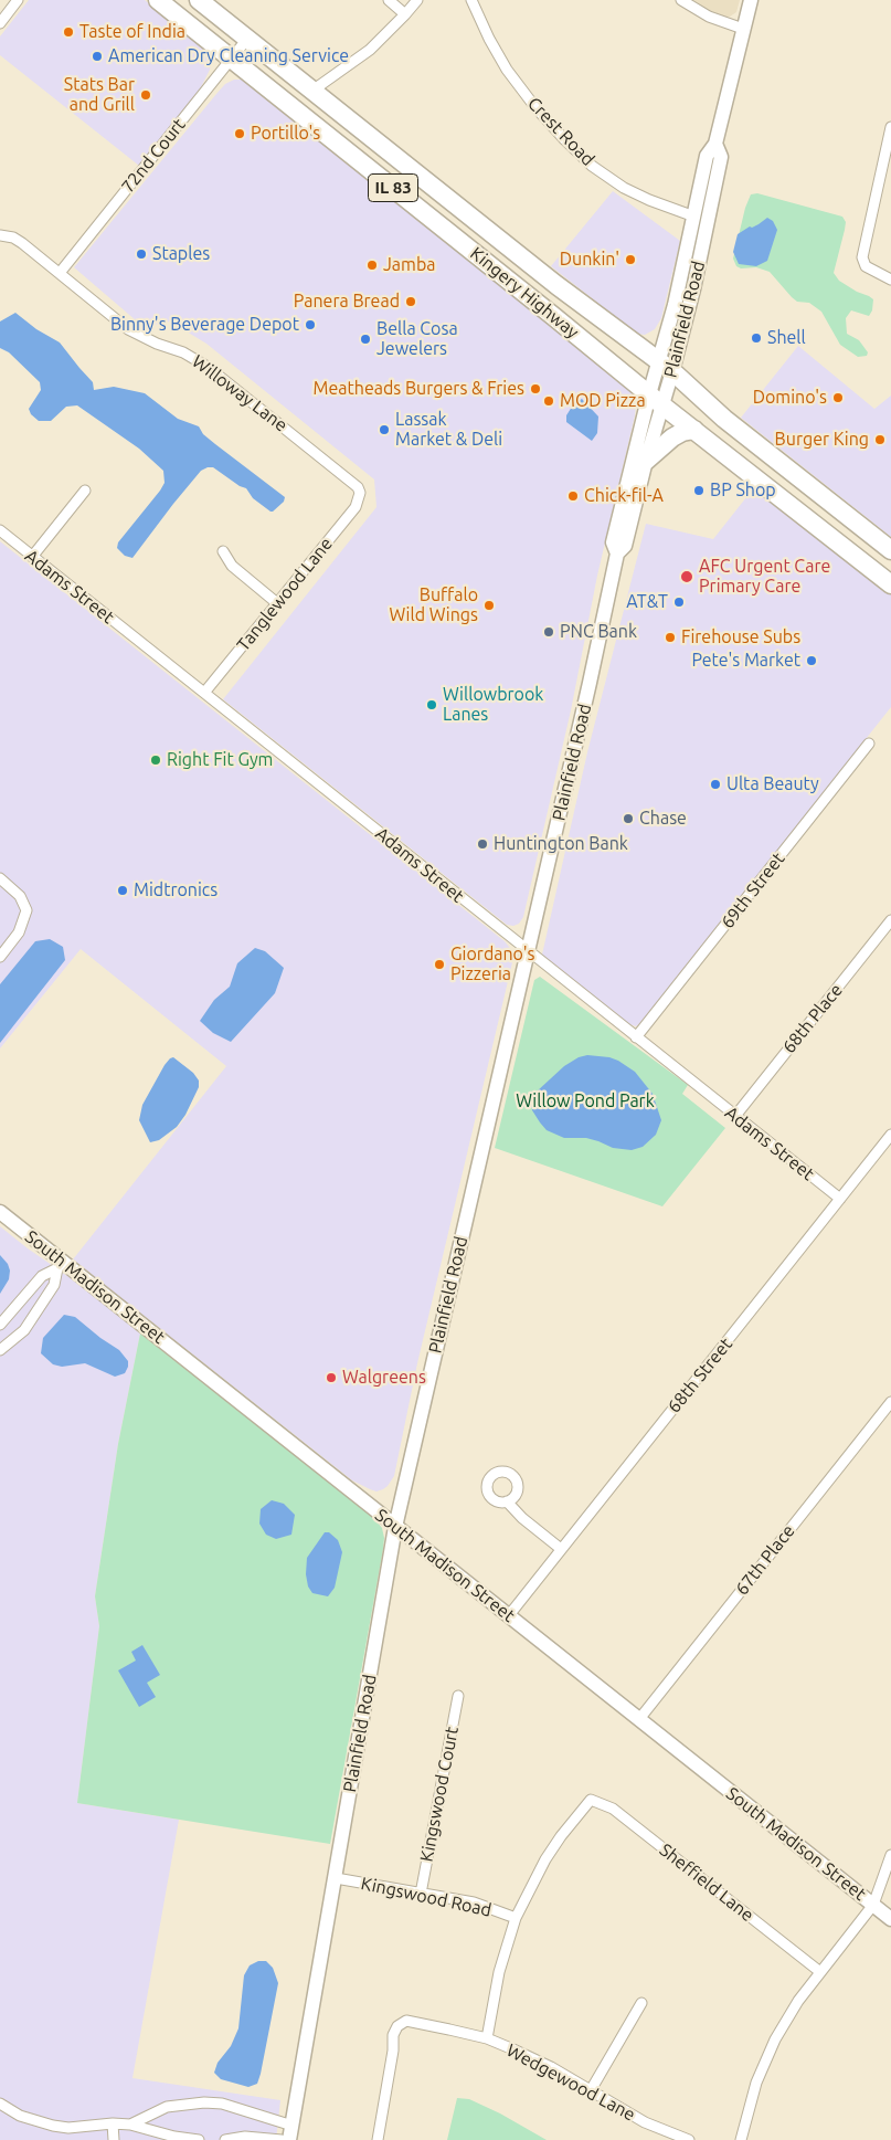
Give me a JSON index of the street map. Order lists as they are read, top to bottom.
{
  "streets": {
    "highway": ["IL 83", "Kingery Highway"],
    "main road": ["Plainfield Road", "South Madison Street"],
    "street": [
      "Crest Road",
      "72nd Court",
      "Willoway Lane",
      "Adams Street",
      "Tanglewood Lane",
      "69th Street",
      "68th Place",
      "68th Street",
      "67th Place",
      "Kingswood Court",
      "Sheffield Lane",
      "Kingswood Road",
      "Wedgewood Lane"
    ]
  },
  "crossings": [
    ["Crest Road", "Plainfield Road"],
    ["72nd Court", "Kingery Highway"],
    ["72nd Court", "Willoway Lane"],
    ["Kingery Highway", "Plainfield Road"],
    ["Plainfield Road", "Adams Street"],
    ["Plainfield Road", "South Madison Street"],
    ["Plainfield Road", "Kingswood Road"],
    ["Willoway Lane", "Tanglewood Lane"],
    ["Adams Street", "Tanglewood Lane"],
    ["Adams Street", "69th Street"],
    ["Adams Street", "68th Place"],
    ["Adams Street", "68th Street"],
    ["South Madison Street", "68th Street"],
    ["South Madison Street", "67th Place"],
    ["Kingswood Court", "Kingswood Road"],
    ["Sheffield Lane", "Kingswood Road"]
  ],
  "parks": ["Willow Pond Park"],
  "places": [
    "Taste of India",
    "American Dry Cleaning Service",
    "Stats Bar and Grill",
    "Portillo's",
    "Staples",
    "Dunkin'",
    "Jamba",
    "Panera Bread",
    "Binny's Beverage Depot",
    "Shell",
    "Bella Cosa Jewelers",
    "Meatheads Burgers & Fries",
    "Domino's",
    "MOD Pizza",
    "Lassak Market & Deli",
    "Burger King",
    "BP Shop",
    "Chick-fil-A",
    "AFC Urgent Care Primary Care",
    "AT&T",
    "Buffalo Wild Wings",
    "PNC Bank",
    "Firehouse Subs",
    "Pete's Market",
    "Willowbrook Lanes",
    "Right Fit Gym",
    "Ulta Beauty",
    "Chase",
    "Huntington Bank",
    "Midtronics",
    "Giordano's Pizzeria",
    "Walgreens"
  ]
}
